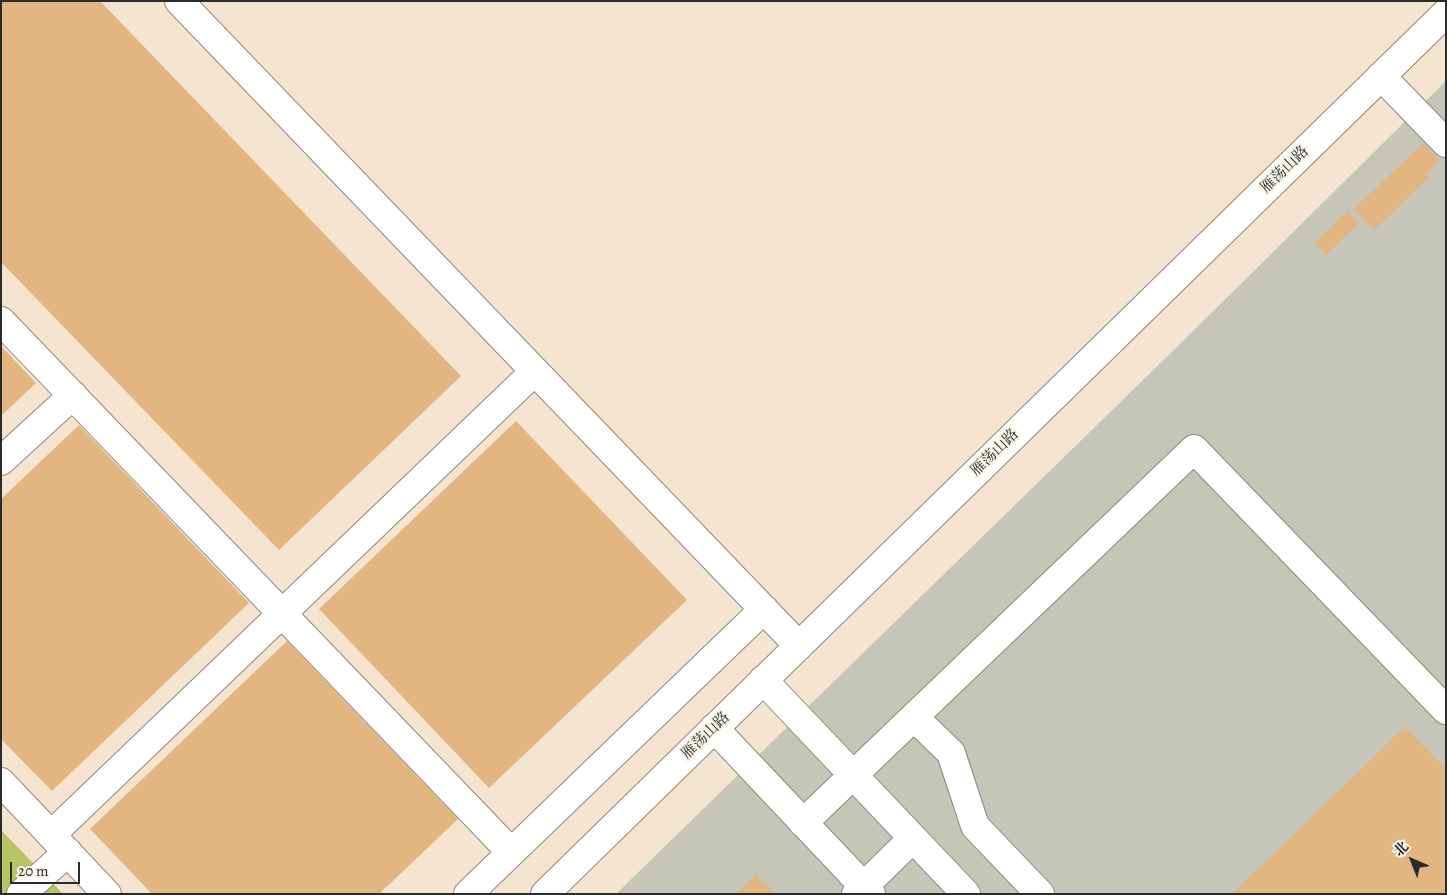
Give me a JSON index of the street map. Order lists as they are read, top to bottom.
{
  "streets": {
    "street": ["雁荡山路"]
  },
  "scale_bar": "20 m",
  "north": "top left"
}
